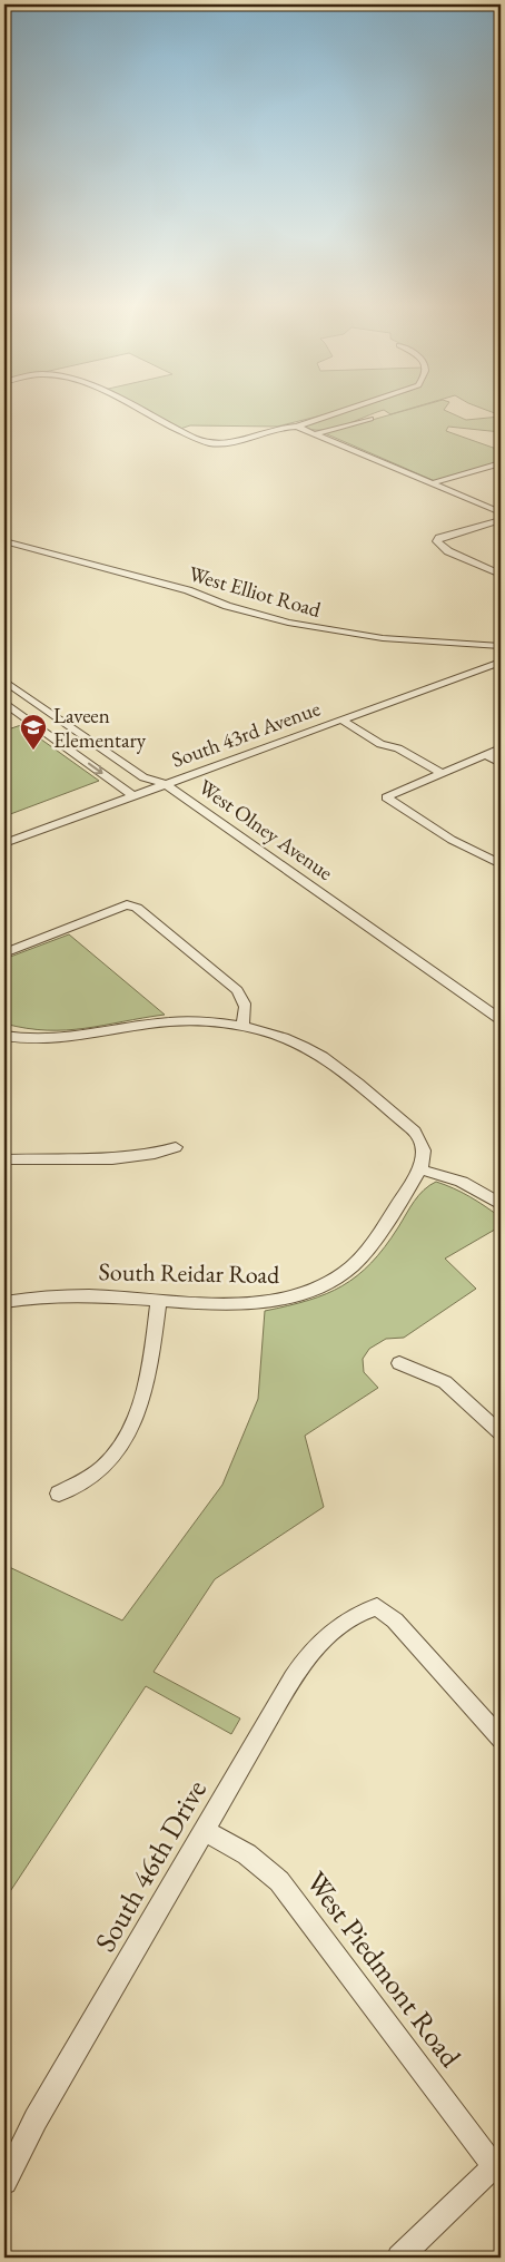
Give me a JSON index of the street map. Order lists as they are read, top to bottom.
{
  "streets": {
    "street": [
      "West Elliot Road",
      "South 43rd Avenue",
      "West Olney Avenue",
      "South Reidar Road",
      "South 46th Drive",
      "West Piedmont Road"
    ]
  },
  "crossings": [
    ["South 43rd Avenue", "West Olney Avenue"],
    ["South 46th Drive", "West Piedmont Road"]
  ],
  "places": {
    "school or university": ["Laveen Elementary"]
  }
}
